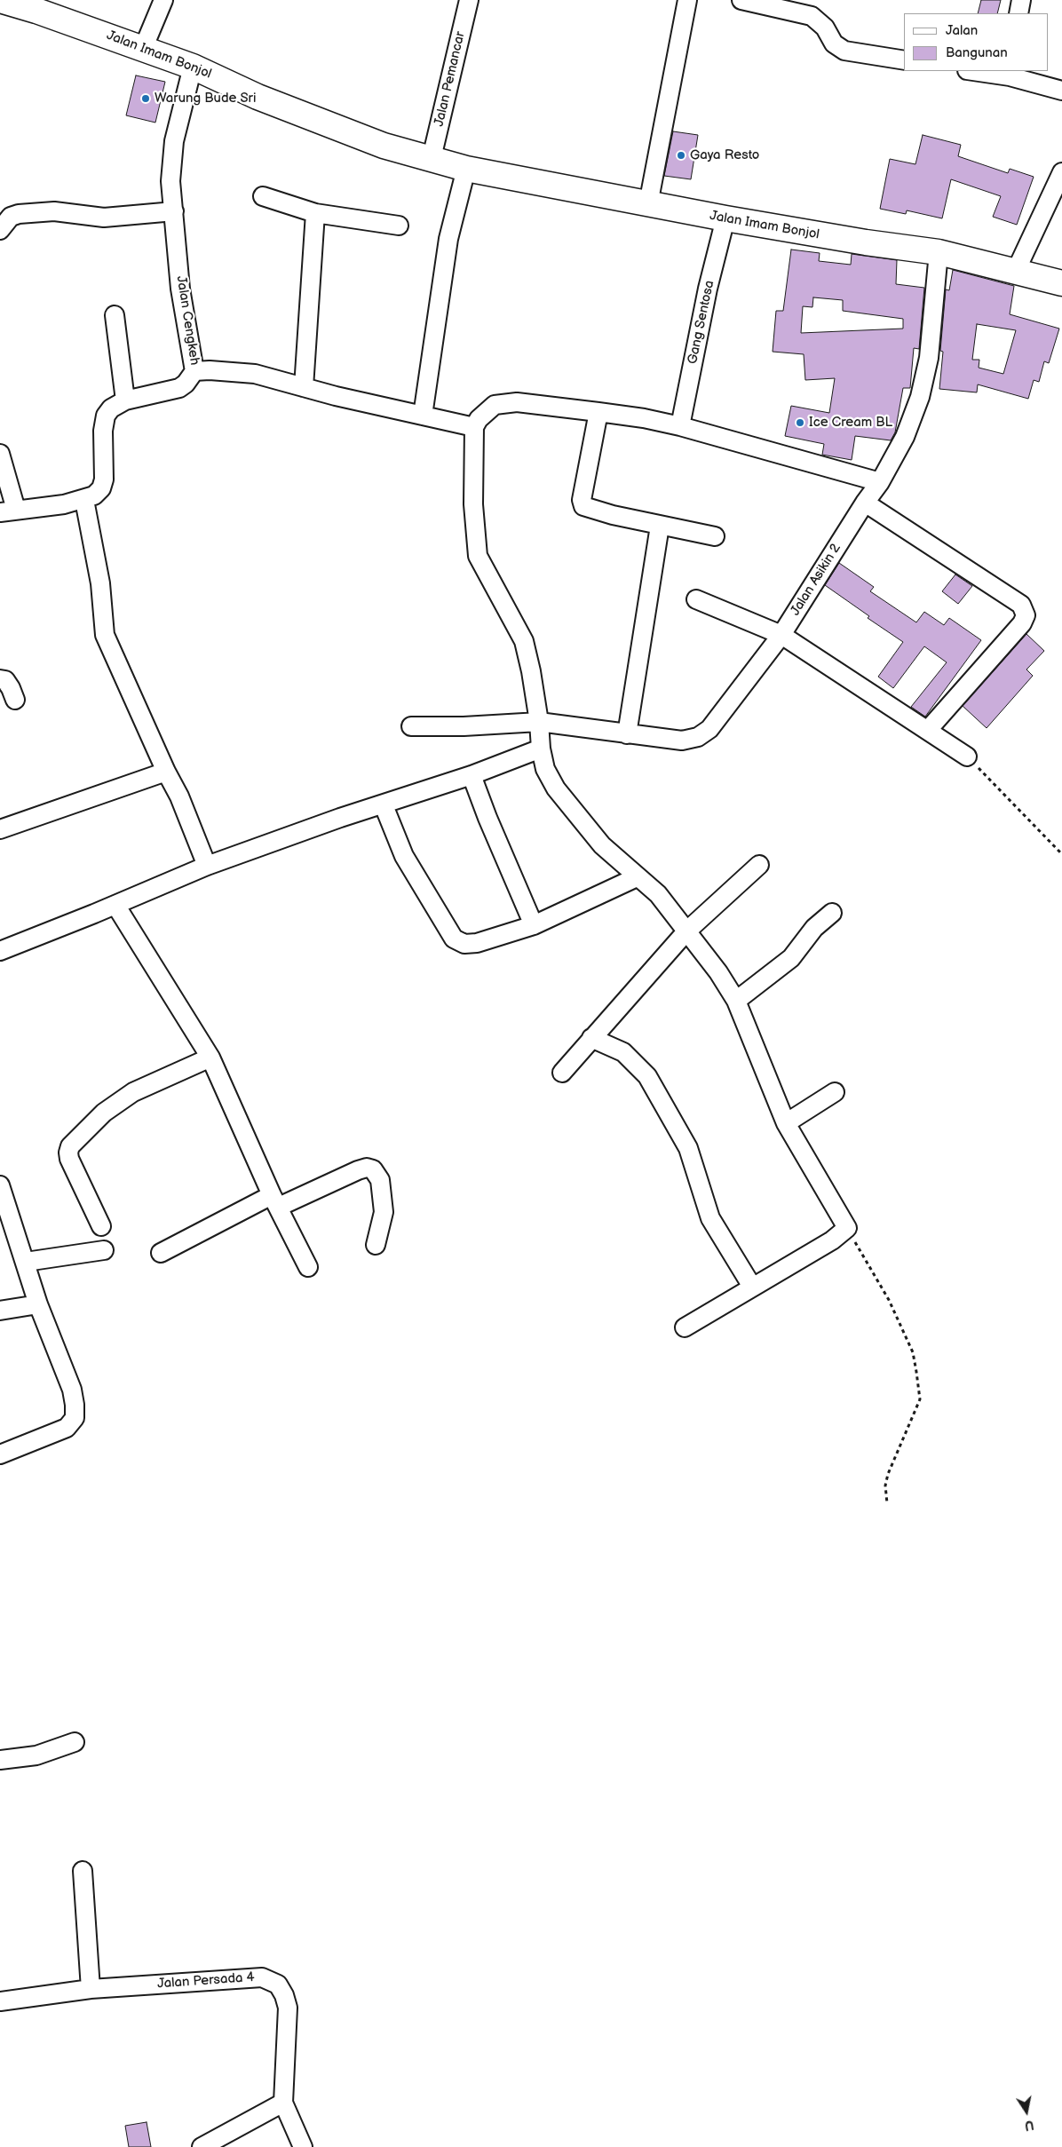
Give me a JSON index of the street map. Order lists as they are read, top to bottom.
{
  "streets": {
    "highway": ["Jalan Imam Bonjol"],
    "street": [
      "Jalan Pemancar",
      "Jalan Cengkeh",
      "Gang Sentosa",
      "Jalan Asikin 2",
      "Jalan Persada 4"
    ]
  },
  "crossings": [
    ["Jalan Imam Bonjol", "Jalan Pemancar"],
    ["Jalan Imam Bonjol", "Jalan Cengkeh"],
    ["Jalan Imam Bonjol", "Gang Sentosa"],
    ["Jalan Imam Bonjol", "Jalan Asikin 2"]
  ],
  "places": ["Warung Bude Sri", "Gaya Resto", "Ice Cream BL"],
  "legend": ["Jalan", "Bangunan"],
  "north": "bottom"
}
